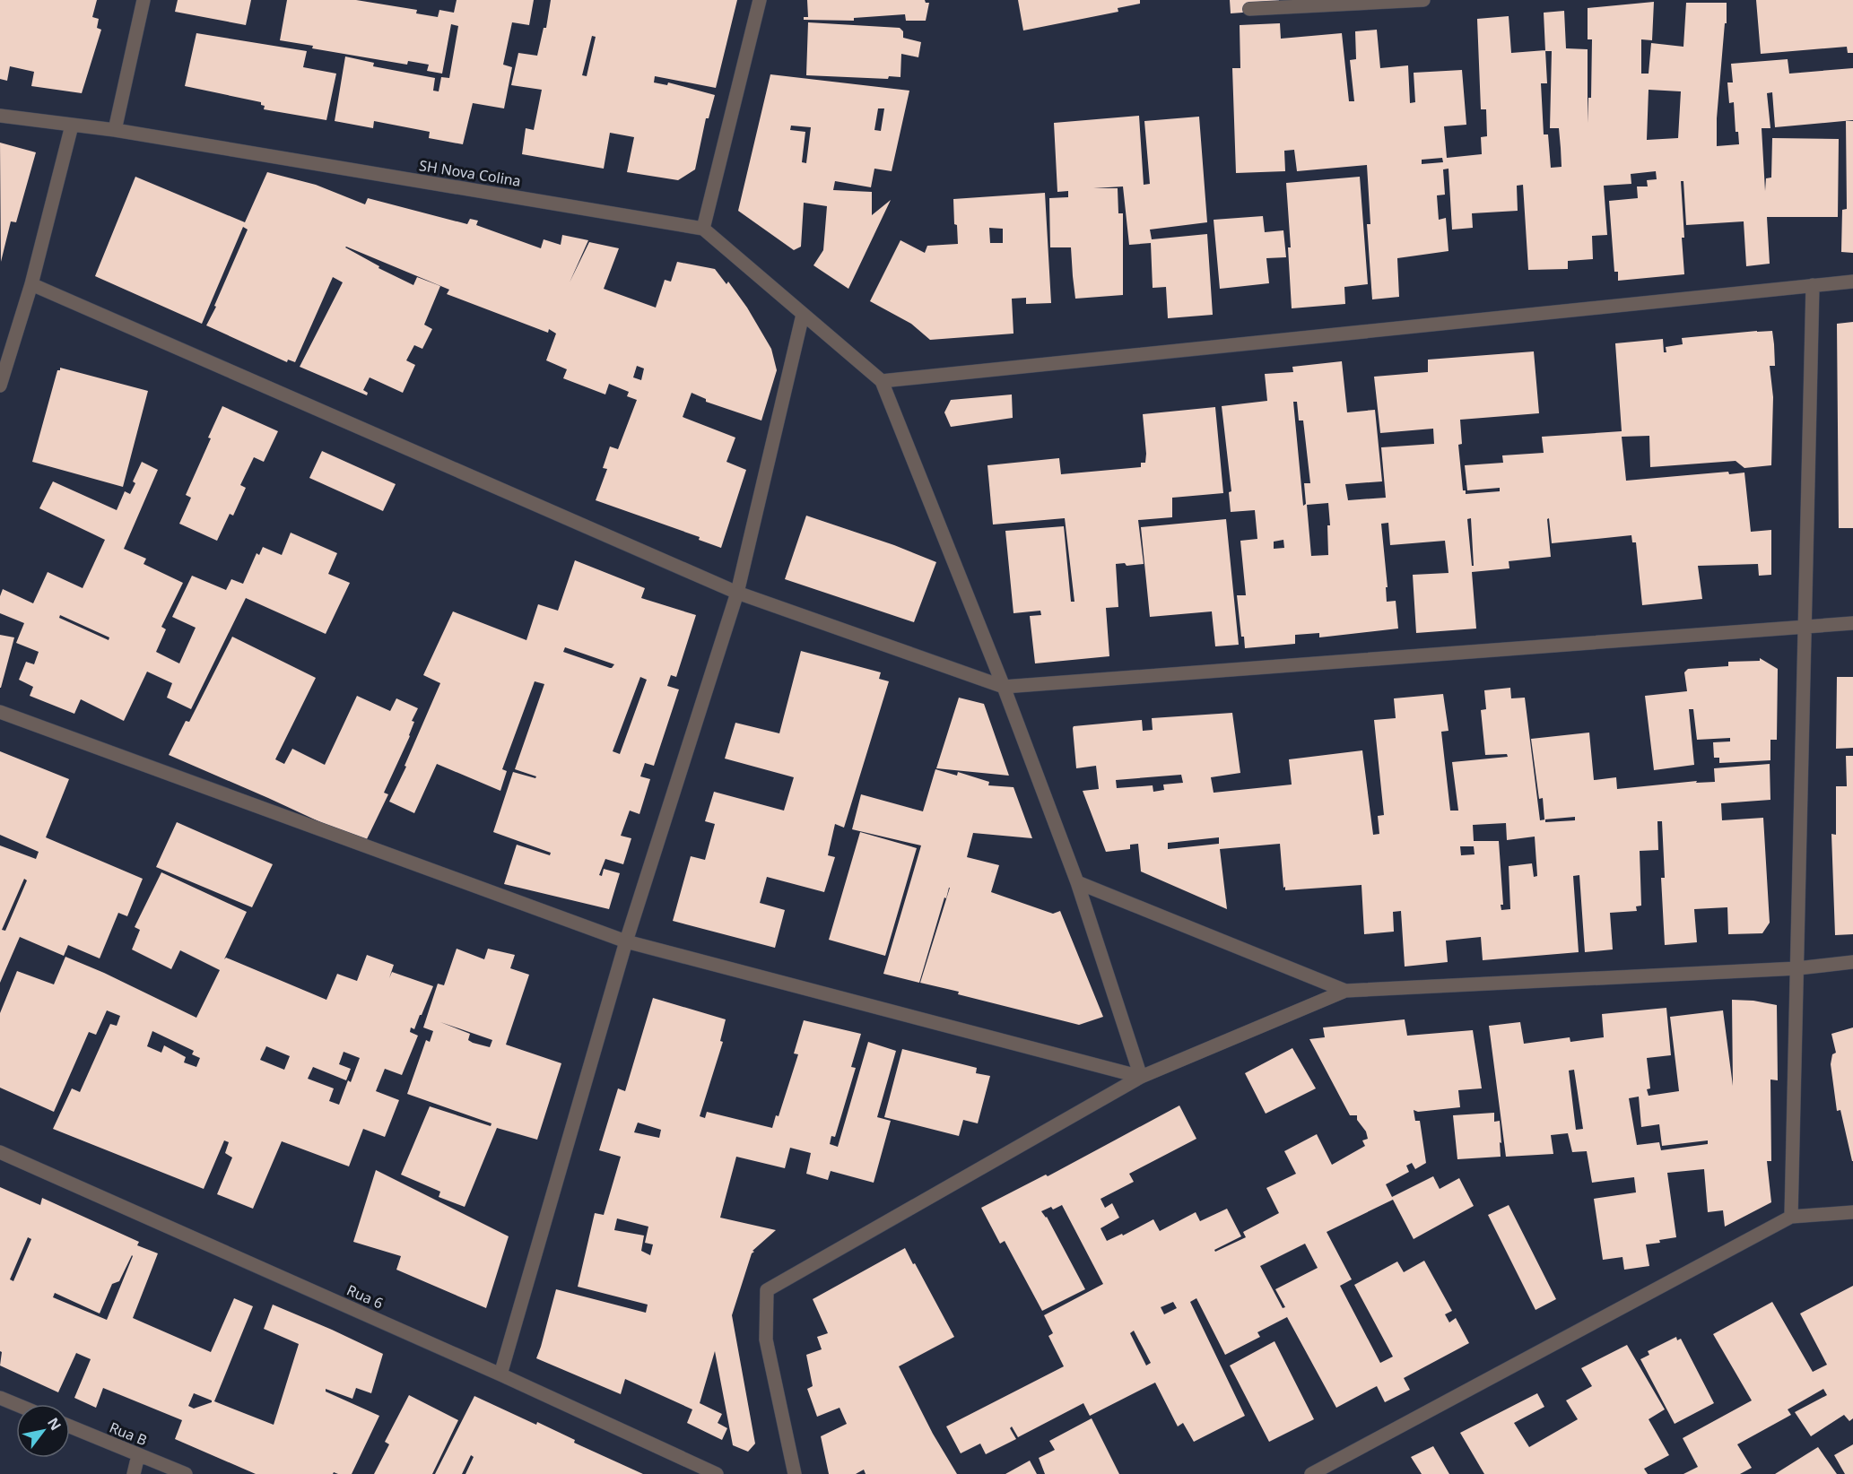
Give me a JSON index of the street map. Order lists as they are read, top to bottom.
{
  "streets": {
    "street": ["SH Nova Colina", "Rua 6", "Rua B"]
  },
  "north": "top right"
}
